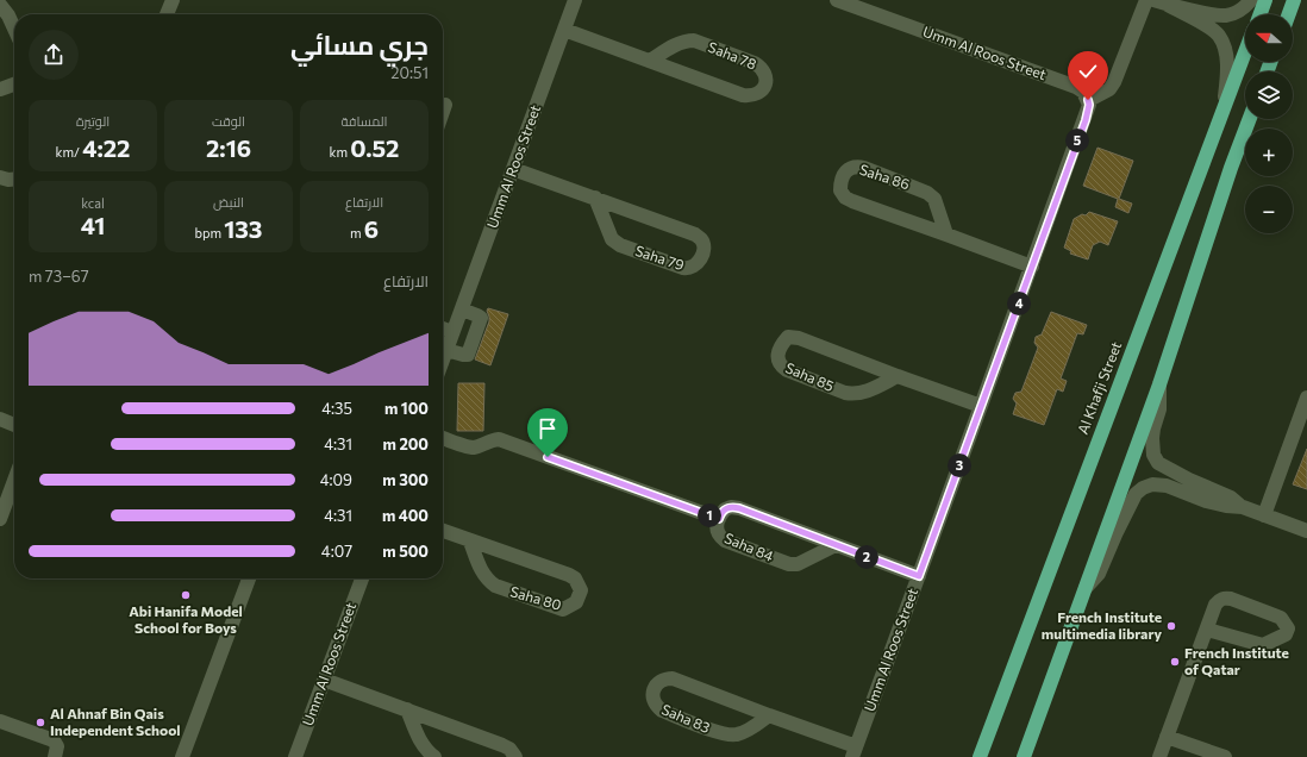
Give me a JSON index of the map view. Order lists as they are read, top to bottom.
{
  "streets": {
    "highway": ["Al Khafji Street"],
    "street": [
      "Umm Al Roos Street",
      "Saha 78",
      "Saha 86",
      "Saha 79",
      "Saha 85",
      "Saha 84",
      "Saha 80",
      "Saha 83"
    ]
  },
  "crossings": [
    ["Umm Al Roos Street", "Saha 78"],
    ["Umm Al Roos Street", "Saha 86"],
    ["Umm Al Roos Street", "Saha 79"],
    ["Umm Al Roos Street", "Saha 85"],
    ["Umm Al Roos Street", "Saha 84"],
    ["Umm Al Roos Street", "Saha 83"]
  ],
  "places": [
    "Abi Hanifa Model School for Boys",
    "French Institute multimedia library",
    "French Institute of Qatar",
    "Al Ahnaf Bin Qais Independent School"
  ],
  "north": "left",
  "page": {
    "map_buttons": ["+", "−"],
    "heading": ["جري مسائي", "20:51"],
    "stats": [
      ["المسافة", "0.52 km"],
      ["الوقت", "2:16"],
      ["الوتيرة", "4:22 /km"],
      ["الارتفاع", "6 m"],
      ["النبض", "133 bpm"],
      ["kcal", "41"]
    ],
    "pins": [
      "5",
      "4",
      "3",
      "1",
      "2"
    ],
    "chart": ["الارتفاع", "67–73 m"],
    "list": [
      {
        "name": "100 m",
        "note": "4:35"
      },
      {
        "name": "200 m",
        "note": "4:31"
      },
      {
        "name": "300 m",
        "note": "4:09"
      },
      {
        "name": "400 m",
        "note": "4:31"
      },
      {
        "name": "500 m",
        "note": "4:07"
      }
    ]
  }
}
